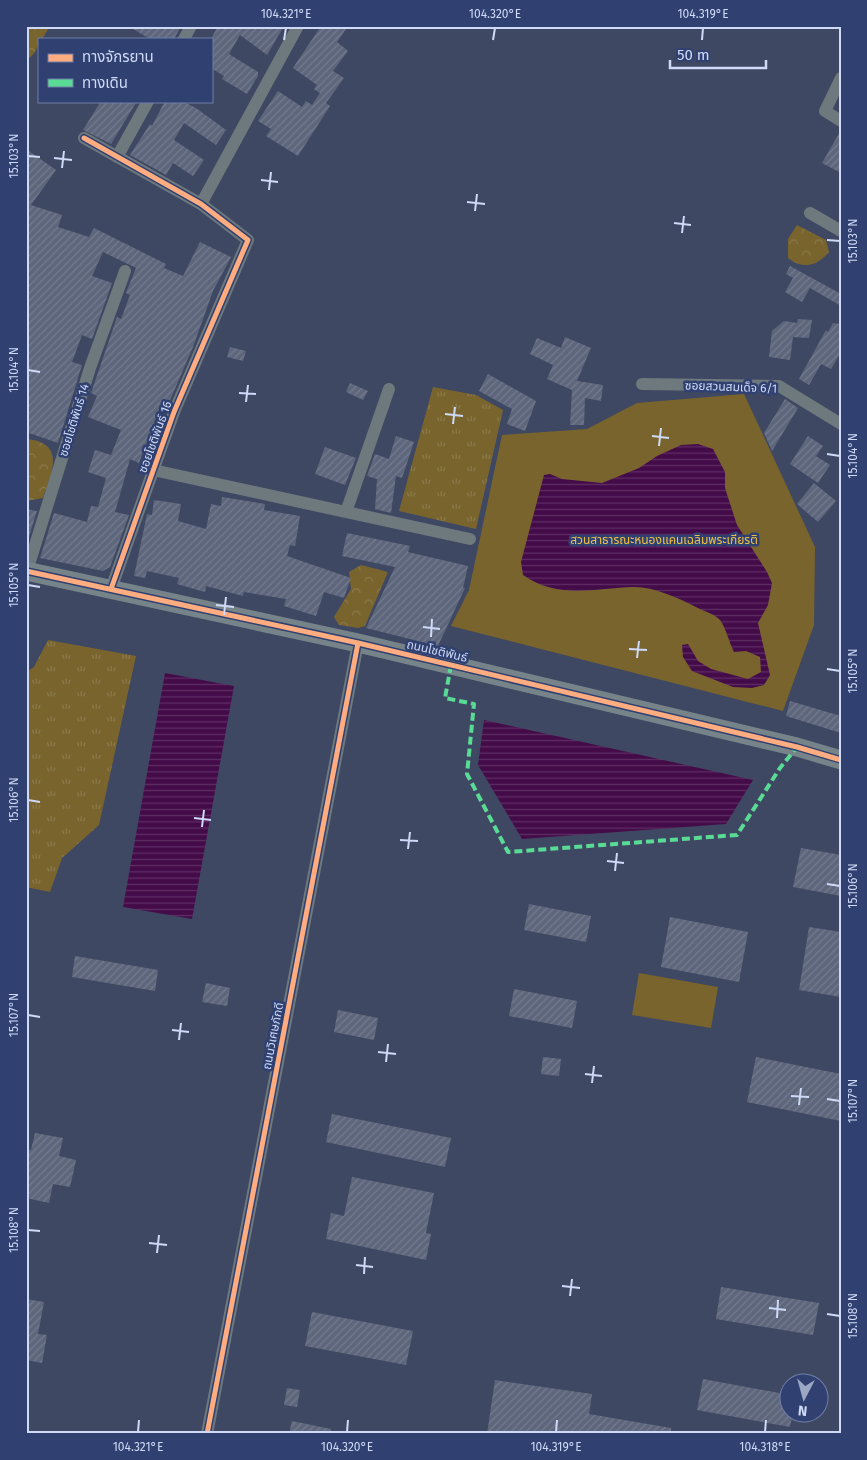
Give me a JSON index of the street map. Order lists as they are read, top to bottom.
{
  "streets": {
    "street": [
      "ซอยสวนสมเด็จ 6/1",
      "ซอยโชติพันธ์ 14",
      "ซอยโชติพันธ์ 16",
      "ถนนโชติพันธ์",
      "ถนนวิเศษภักดี"
    ]
  },
  "crossings": [
    ["ซอยโชติพันธ์ 14", "ถนนโชติพันธ์"],
    ["ซอยโชติพันธ์ 16", "ถนนโชติพันธ์"],
    ["ถนนโชติพันธ์", "ถนนวิเศษภักดี"]
  ],
  "parks": ["สวนสาธารณะหนองแคนเฉลิมพระเกียรติ"],
  "legend": ["ทางจักรยาน", "ทางเดิน"],
  "scale_bar": "50 m",
  "north": "bottom",
  "coordinates": [
    "104.321°E",
    "104.320°E",
    "104.319°E",
    "15.103°N",
    "15.104°N",
    "15.105°N",
    "15.106°N",
    "15.107°N",
    "15.108°N",
    "104.318°E"
  ]
}
